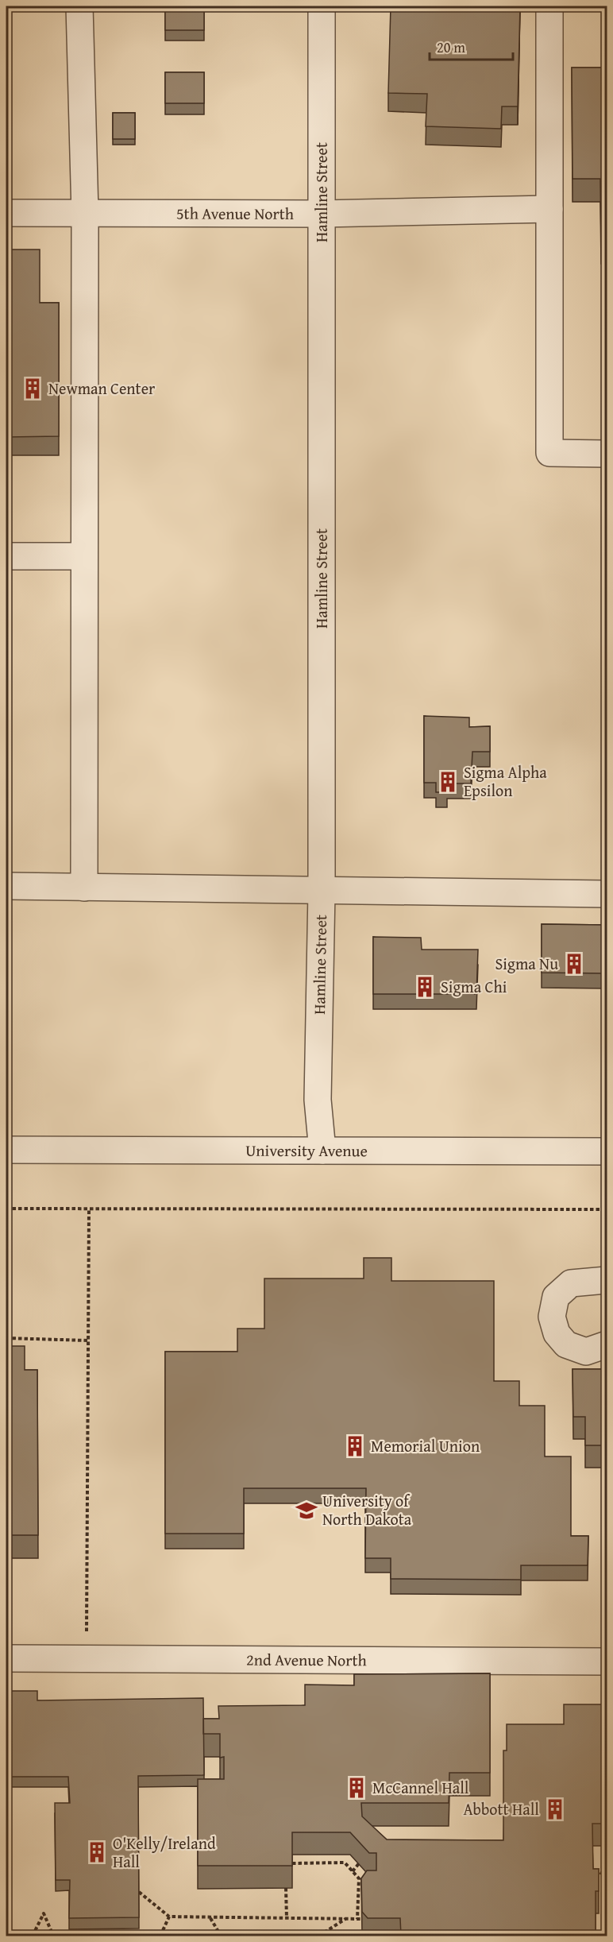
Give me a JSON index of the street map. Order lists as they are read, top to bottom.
{
  "streets": {
    "street": [
      "Hamline Street",
      "5th Avenue North",
      "University Avenue",
      "2nd Avenue North"
    ]
  },
  "crossings": [
    ["Hamline Street", "5th Avenue North"],
    ["Hamline Street", "University Avenue"]
  ],
  "places": {
    "building": [
      "Newman Center",
      "Sigma Alpha Epsilon",
      "Sigma Nu",
      "Sigma Chi",
      "Memorial Union",
      "McCannel Hall",
      "Abbott Hall",
      "O'Kelly/Ireland Hall"
    ],
    "school or university": ["University of North Dakota"]
  },
  "scale_bar": "20 m"
}
